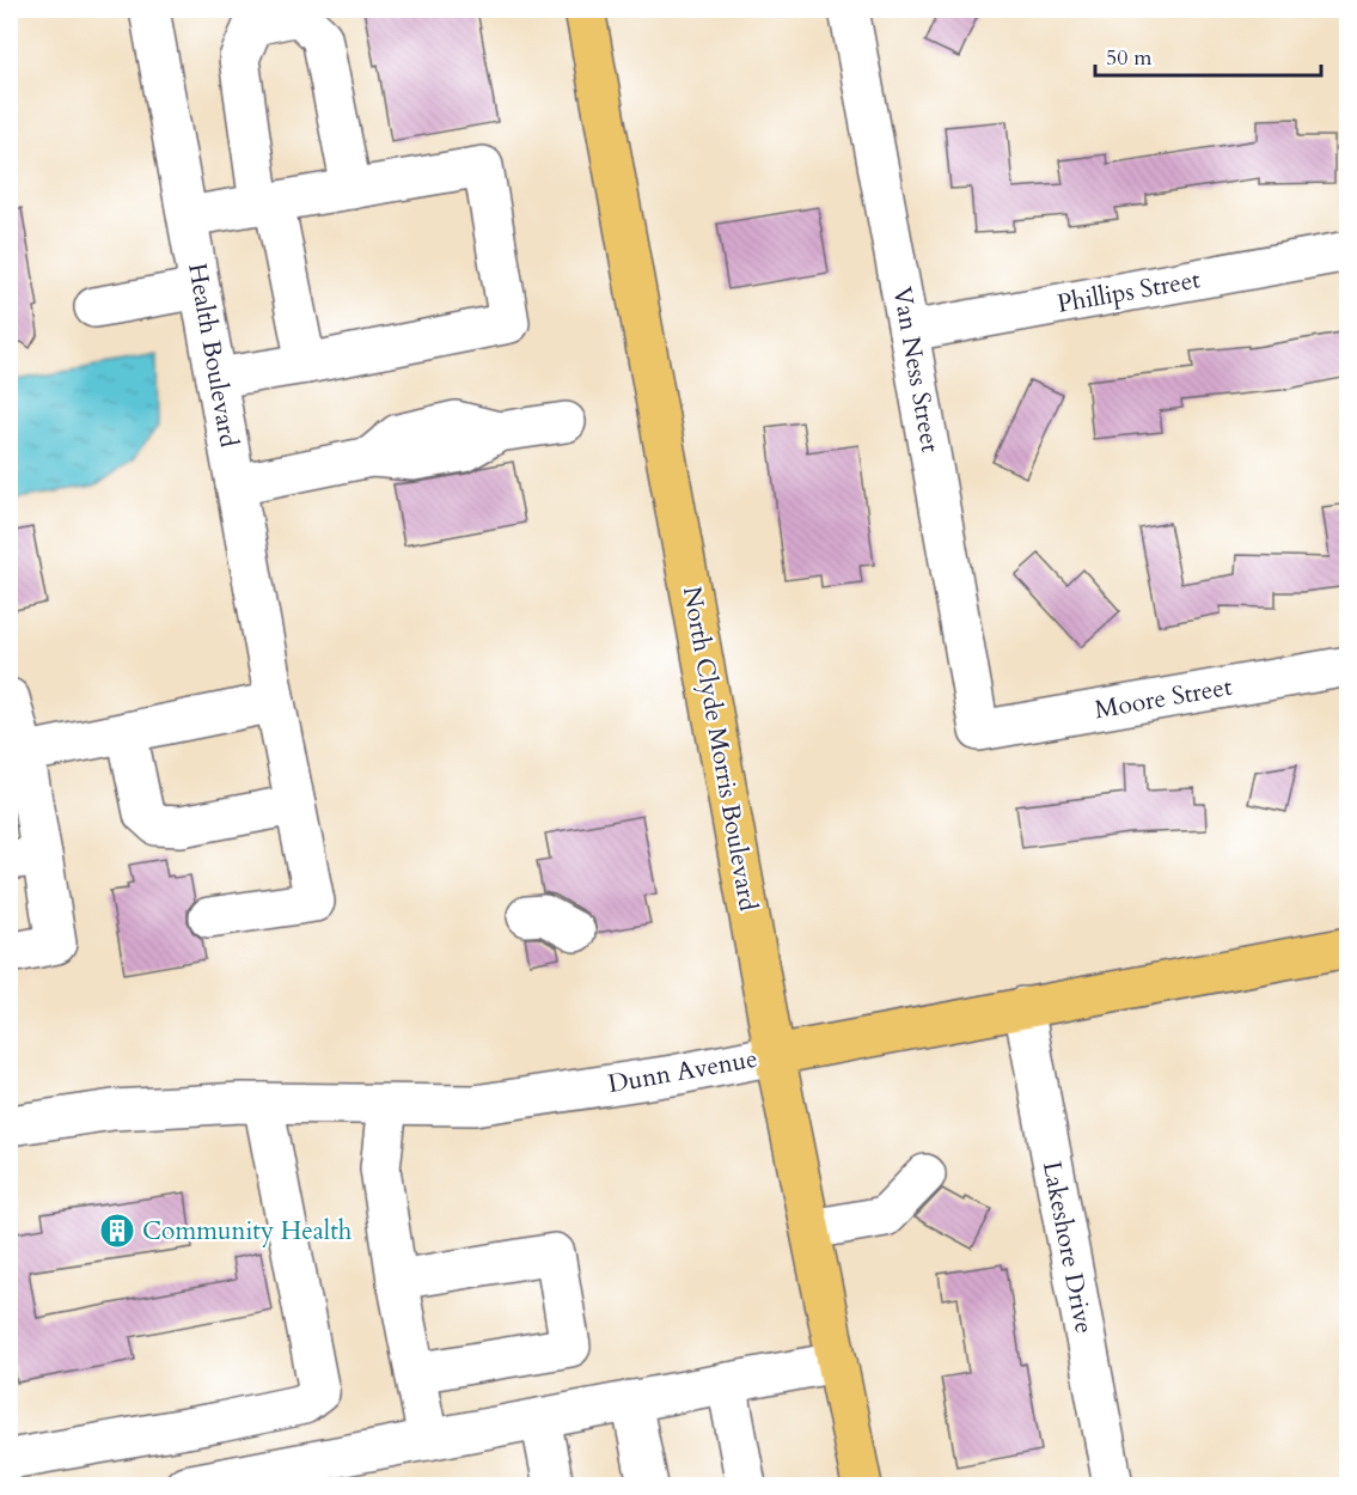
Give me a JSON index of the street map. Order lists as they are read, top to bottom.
{
  "streets": {
    "main road": ["North Clyde Morris Boulevard", "Dunn Avenue"],
    "street": [
      "Phillips Street",
      "Health Boulevard",
      "Van Ness Street",
      "Moore Street",
      "Lakeshore Drive"
    ]
  },
  "crossings": [
    ["Phillips Street", "Van Ness Street"],
    ["Van Ness Street", "Moore Street"],
    ["North Clyde Morris Boulevard", "Dunn Avenue"],
    ["Dunn Avenue", "Lakeshore Drive"]
  ],
  "places": {
    "building": ["Community Health"]
  },
  "scale_bar": "50 m"
}
